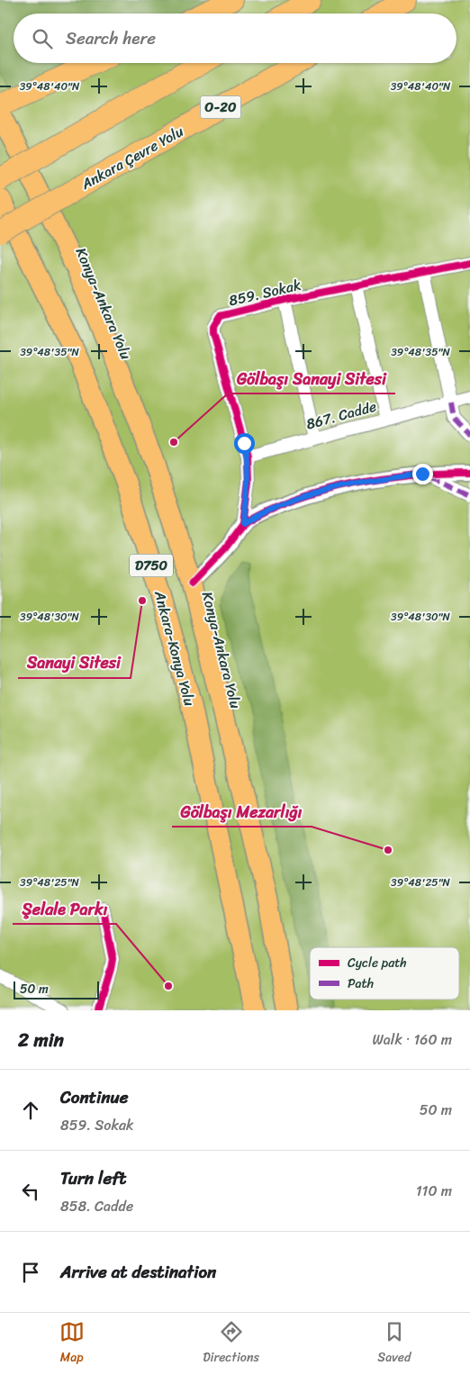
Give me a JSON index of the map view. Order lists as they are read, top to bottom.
{
  "streets": {
    "highway": [
      "O-20",
      "Ankara Çevre Yolu",
      "Konya-Ankara Yolu",
      "D750",
      "Ankara-Konya Yolu"
    ],
    "street": ["859. Sokak", "867. Cadde"]
  },
  "crossings": [
    ["859. Sokak", "Konya-Ankara Yolu"],
    ["859. Sokak", "867. Cadde"]
  ],
  "places": [
    "Gölbaşı Sanayi Sitesi",
    "Sanayi Sitesi",
    "Gölbaşı Mezarlığı",
    "Şelale Parkı"
  ],
  "legend": ["Cycle path", "Path"],
  "scale_bar": "50 m",
  "page": {
    "search": "Search here",
    "scale": "50 m",
    "heading": ["2 min", "Walk · 160 m"],
    "list": [
      ["Continue", "859. Sokak", "50 m"],
      ["Turn left", "858. Cadde", "110 m"],
      "Arrive at destination"
    ],
    "nav": ["Map", "Directions", "Saved"]
  },
  "coordinates": [
    "39°48'40\"N",
    "39°48'35\"N",
    "39°48'30\"N",
    "39°48'25\"N"
  ]
}
